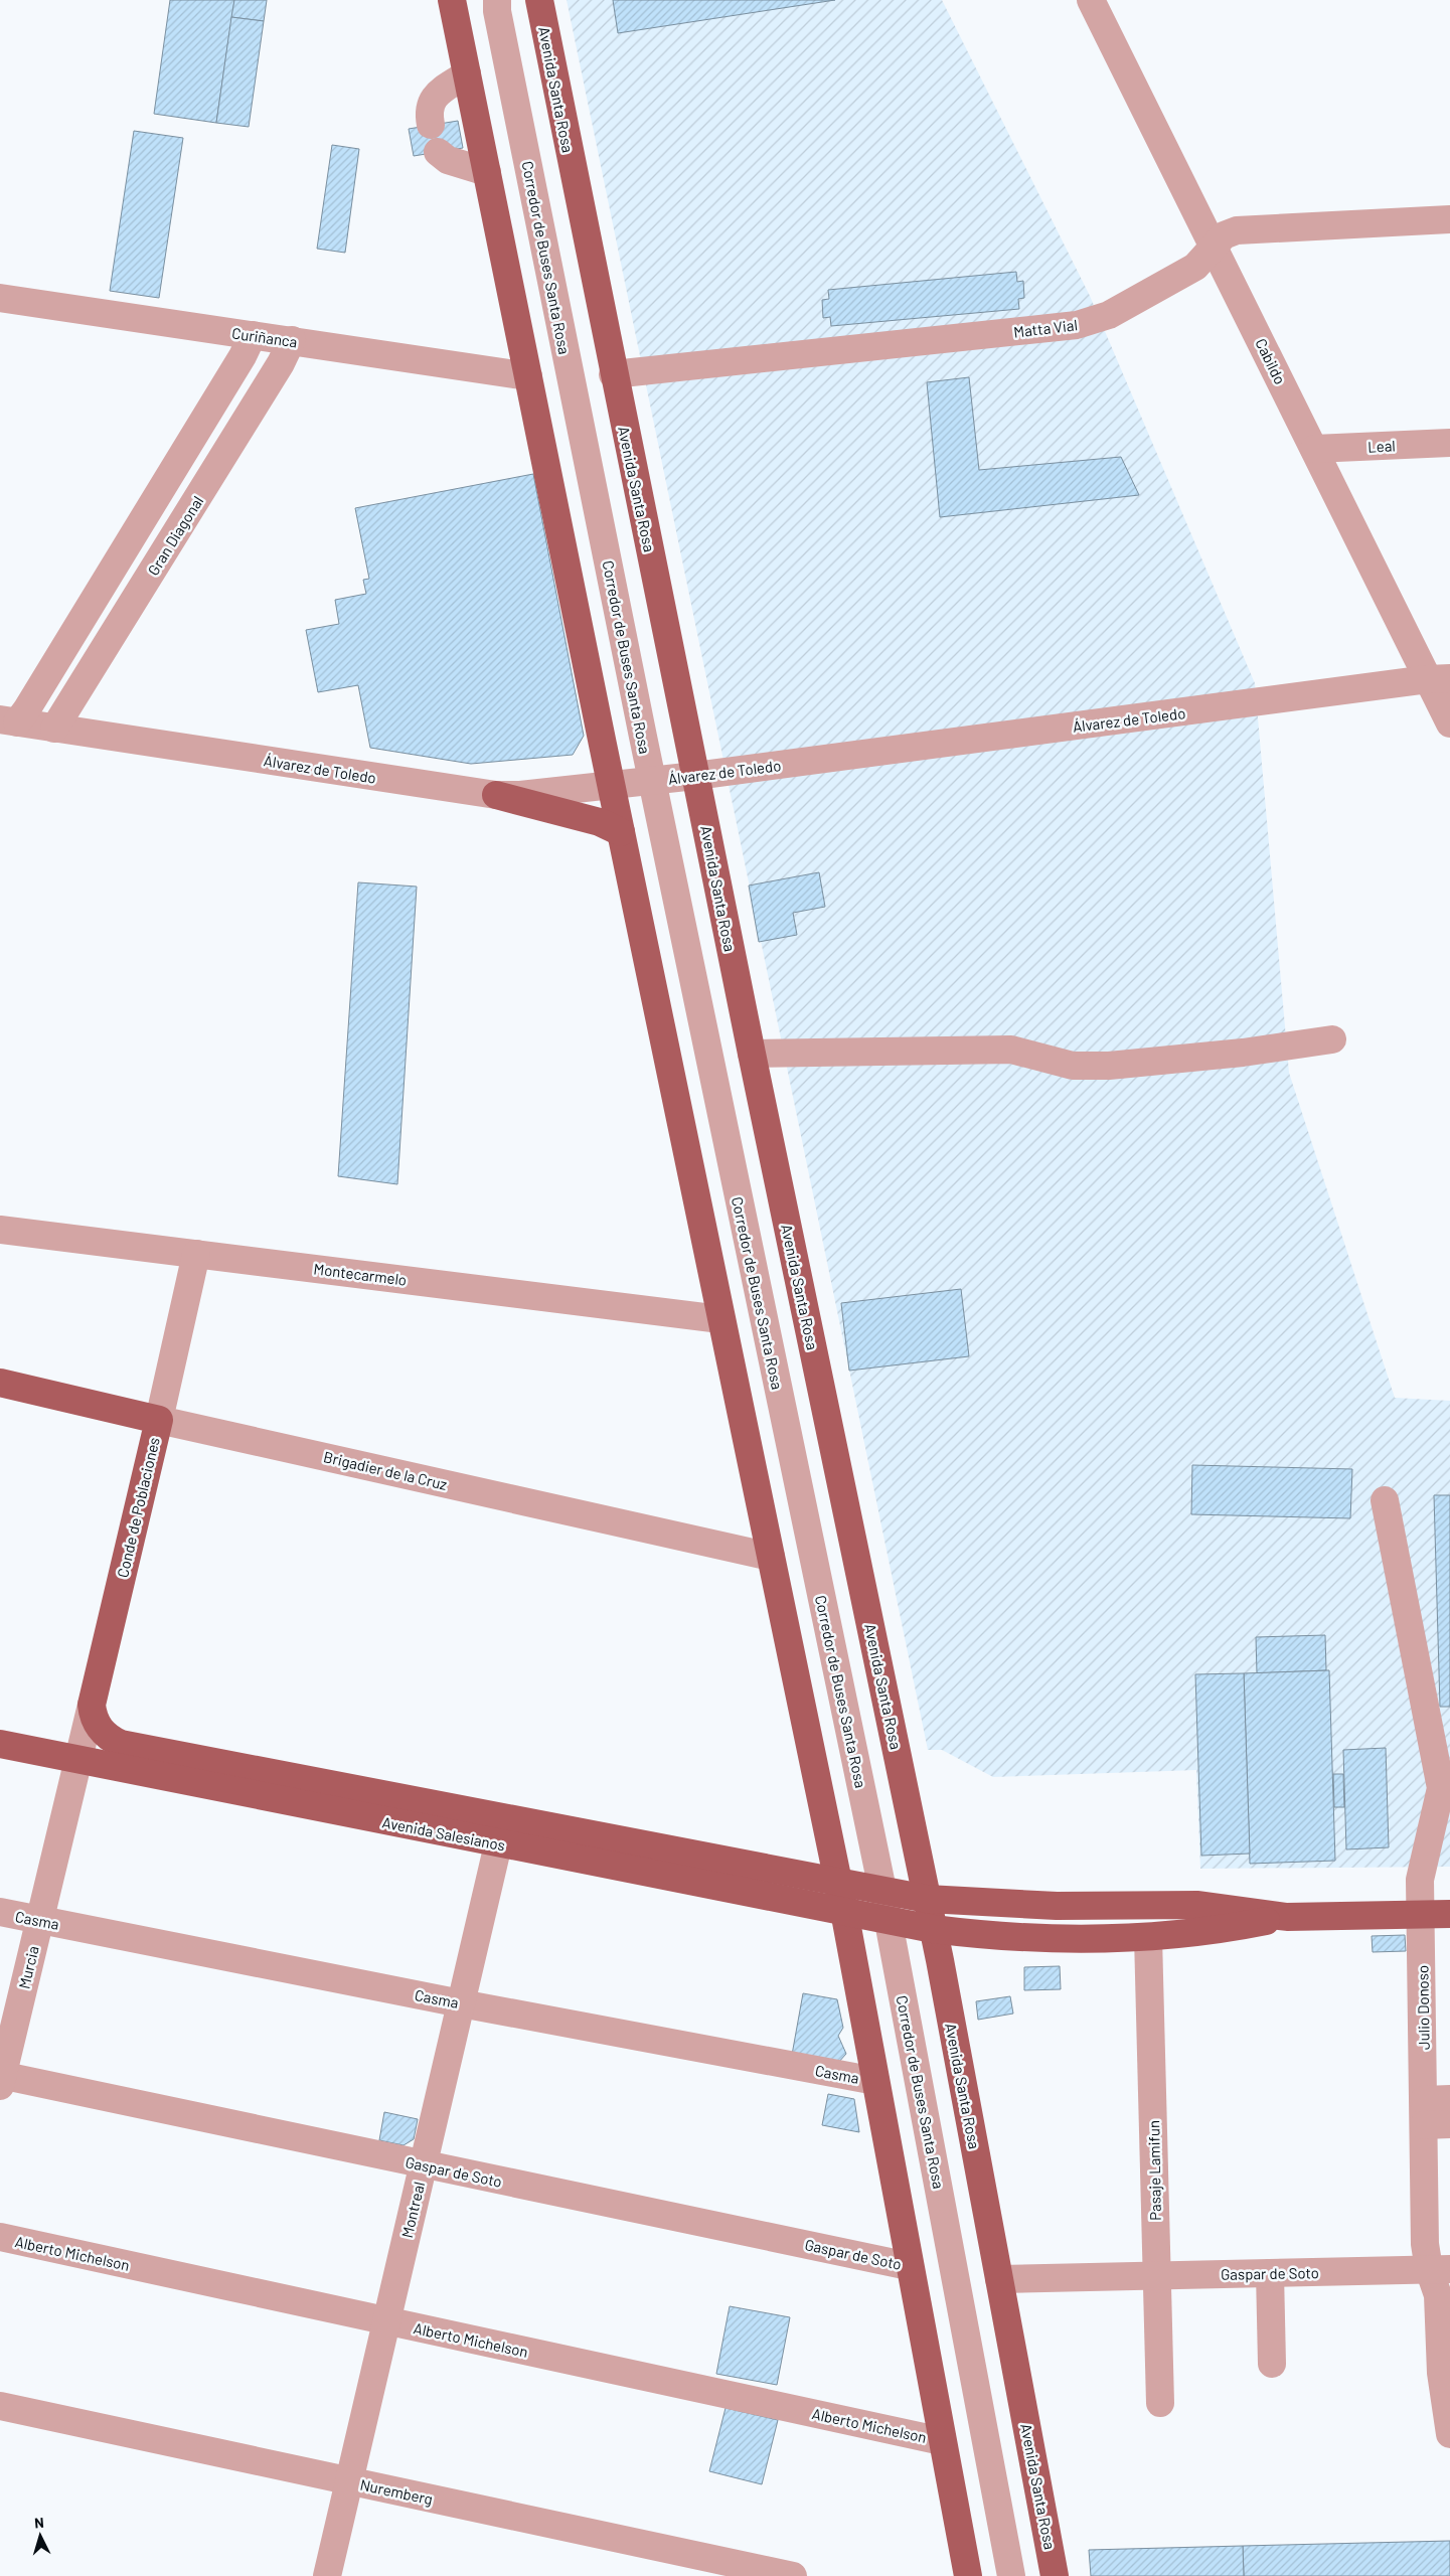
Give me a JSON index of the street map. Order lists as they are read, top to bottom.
{
  "streets": {
    "main road": [
      "Avenida Santa Rosa",
      "Brigadier de la Cruz",
      "Conde de Poblaciones",
      "Avenida Salesianos"
    ],
    "street": [
      "Corredor de Buses Santa Rosa",
      "Matta Vial",
      "Curiñanca",
      "Cabildo",
      "Leal",
      "Gran Diagonal",
      "Álvarez de Toledo",
      "Montecarmelo",
      "Casma",
      "Murcia",
      "Julio Donoso",
      "Pasaje Lamifun",
      "Gaspar de Soto",
      "Montreal",
      "Alberto Michelson",
      "Nuremberg"
    ]
  },
  "crossings": [
    ["Avenida Santa Rosa", "Matta Vial"],
    ["Avenida Santa Rosa", "Álvarez de Toledo"],
    ["Avenida Santa Rosa", "Avenida Salesianos"],
    ["Avenida Santa Rosa", "Gaspar de Soto"],
    ["Corredor de Buses Santa Rosa", "Álvarez de Toledo"],
    ["Corredor de Buses Santa Rosa", "Avenida Salesianos"],
    ["Matta Vial", "Cabildo"],
    ["Curiñanca", "Gran Diagonal"],
    ["Cabildo", "Leal"],
    ["Cabildo", "Álvarez de Toledo"],
    ["Gran Diagonal", "Álvarez de Toledo"],
    ["Montecarmelo", "Conde de Poblaciones"],
    ["Brigadier de la Cruz", "Conde de Poblaciones"],
    ["Conde de Poblaciones", "Avenida Salesianos"],
    ["Conde de Poblaciones", "Murcia"],
    ["Avenida Salesianos", "Murcia"],
    ["Avenida Salesianos", "Pasaje Lamifun"],
    ["Avenida Salesianos", "Montreal"],
    ["Casma", "Murcia"],
    ["Casma", "Montreal"],
    ["Murcia", "Gaspar de Soto"],
    ["Julio Donoso", "Gaspar de Soto"],
    ["Pasaje Lamifun", "Gaspar de Soto"],
    ["Gaspar de Soto", "Montreal"],
    ["Montreal", "Alberto Michelson"],
    ["Montreal", "Nuremberg"]
  ],
  "north": "top"
}
